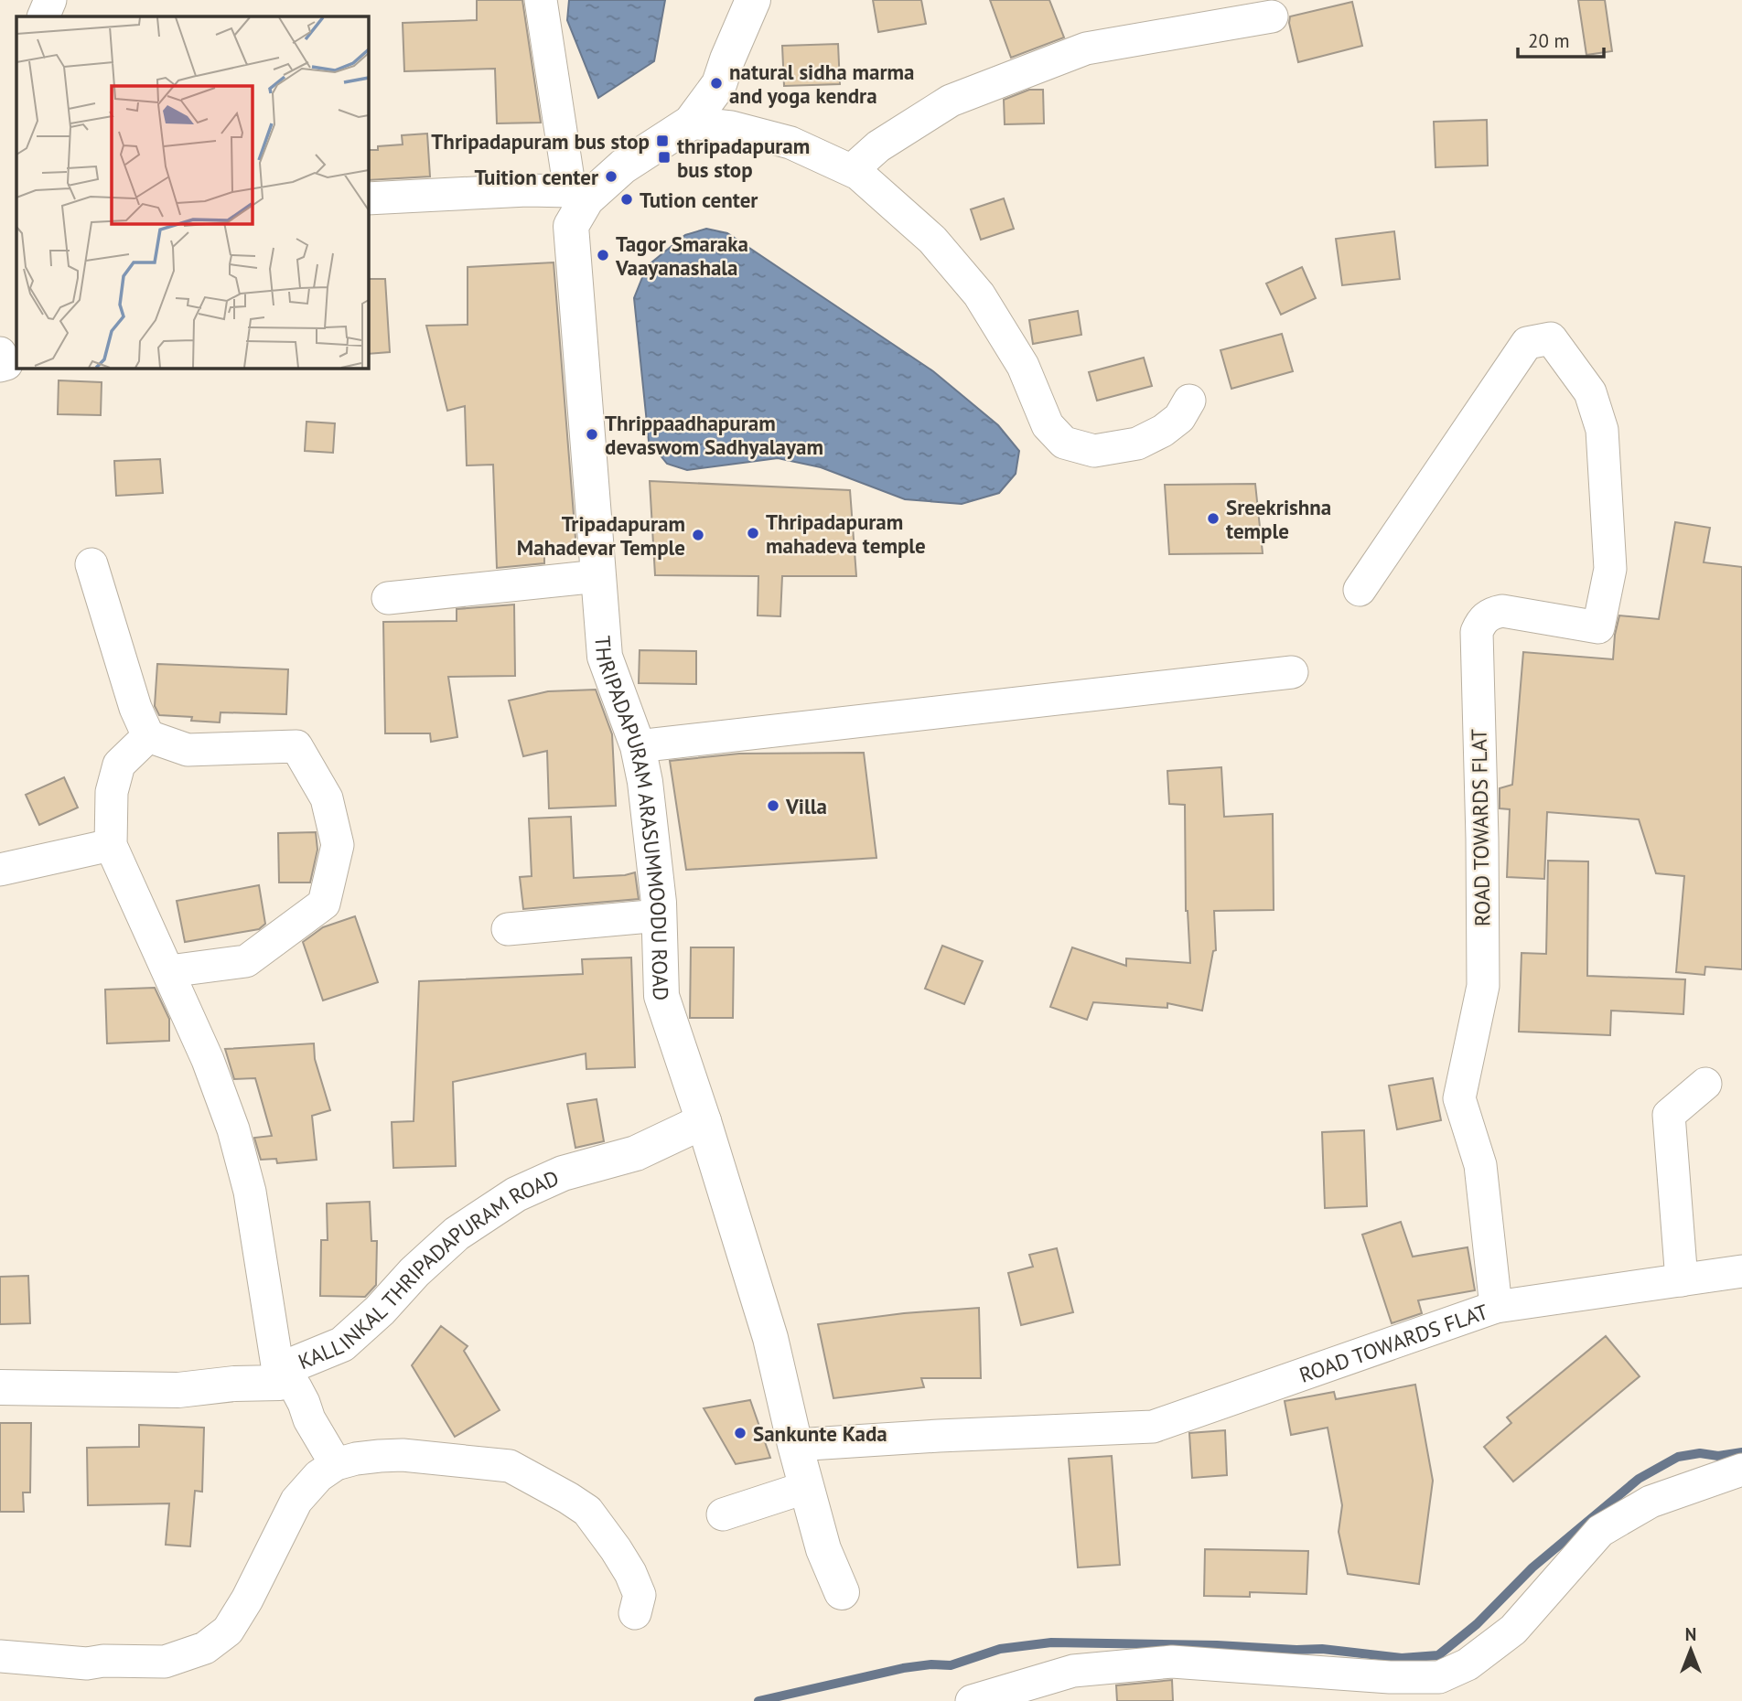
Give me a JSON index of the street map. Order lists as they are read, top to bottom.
{
  "streets": {
    "main road": ["THRIPADAPURAM ARASUMMOODU ROAD", "KALLINKAL THRIPADAPURAM ROAD"],
    "street": ["ROAD TOWARDS FLAT"]
  },
  "crossings": [
    ["THRIPADAPURAM ARASUMMOODU ROAD", "ROAD TOWARDS FLAT"],
    ["THRIPADAPURAM ARASUMMOODU ROAD", "KALLINKAL THRIPADAPURAM ROAD"]
  ],
  "places": {
    "other": [
      "natural sidha marma and yoga kendra",
      "Tuition center",
      "Tution center",
      "Tagor Smaraka Vaayanashala",
      "Thrippaadhapuram devaswom Sadhyalayam",
      "Sreekrishna temple",
      "Thripadapuram mahadeva temple",
      "Tripadapuram Mahadevar Temple",
      "Villa",
      "Sankunte Kada"
    ],
    "transit": ["Thripadapuram bus stop", "thripadapuram bus stop"]
  },
  "scale_bar": "20 m",
  "north": "top"
}
